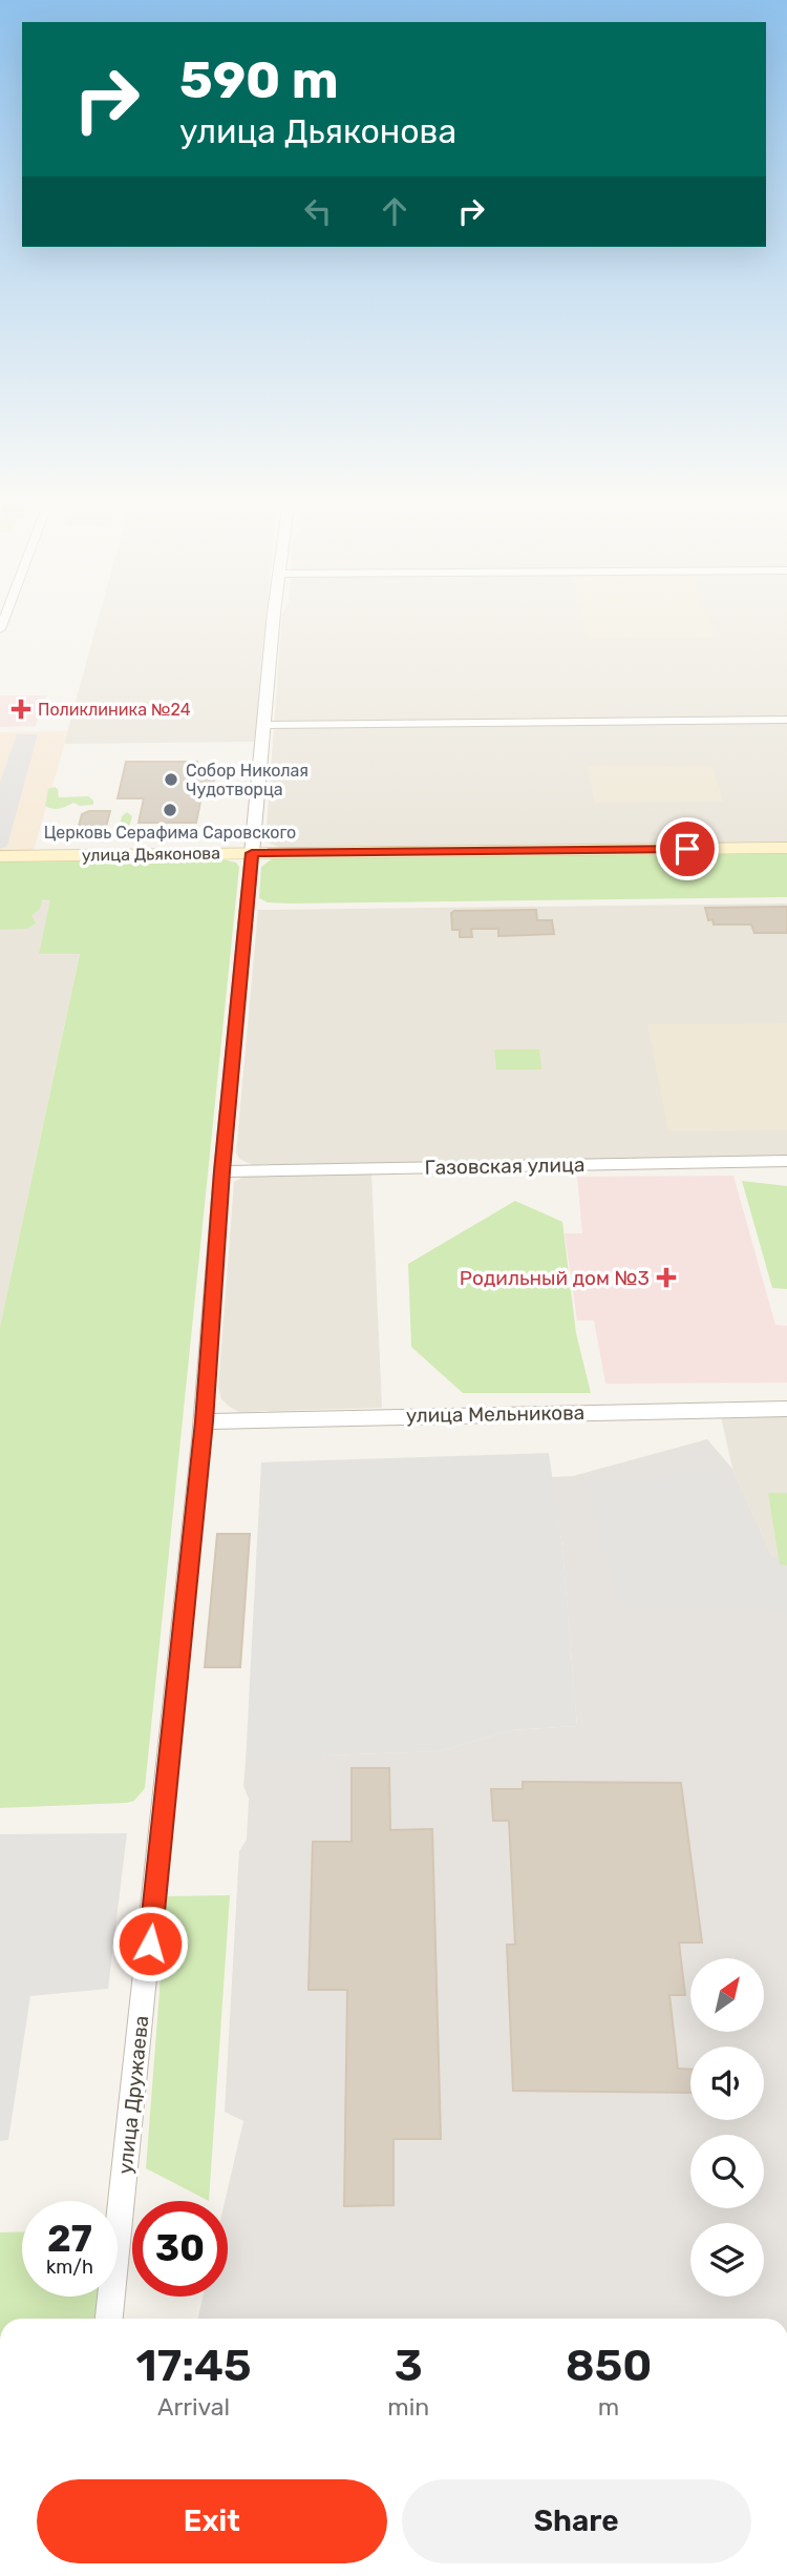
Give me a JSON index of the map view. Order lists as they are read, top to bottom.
{
  "streets": {
    "main road": ["улица Дьяконова"],
    "street": ["Газовская улица", "улица Мельникова", "улица Дружаева"]
  },
  "crossings": [
    ["улица Дьяконова", "улица Дружаева"],
    ["Газовская улица", "улица Дружаева"],
    ["улица Мельникова", "улица Дружаева"]
  ],
  "places": {
    "health": ["Поликлиника №24", "Родильный дом №3"],
    "other": ["Собор Николая Чудотворца", "Церковь Серафима Саровского"]
  },
  "north": "top right",
  "page": {
    "turn": ["590 m", "улица Дьяконова"],
    "speed": "27 km/h",
    "limit": "30",
    "eta": [
      "17:45",
      "Arrival",
      "3",
      "min",
      "850",
      "m"
    ],
    "buttons": ["Exit", "Share"]
  }
}
